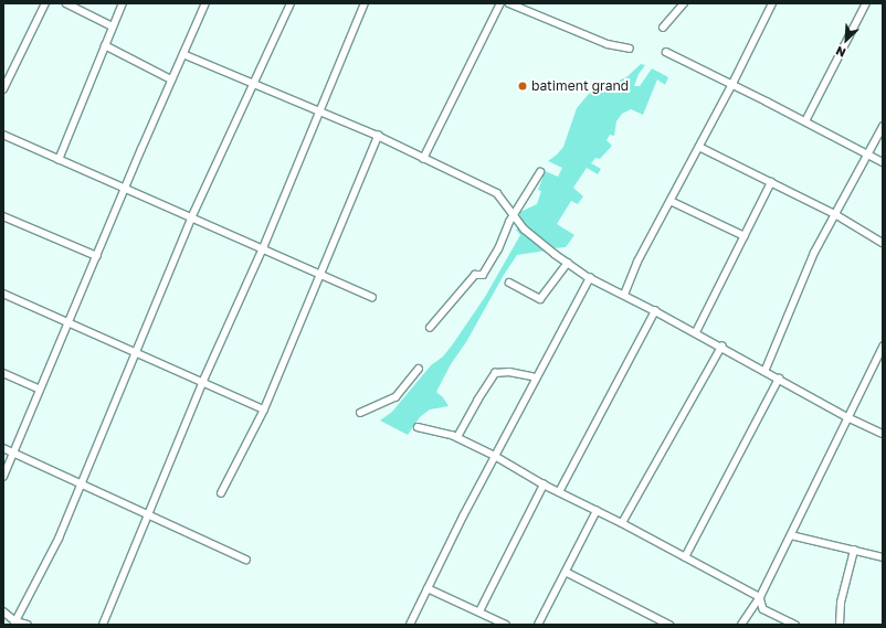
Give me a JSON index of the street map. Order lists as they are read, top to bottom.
{
  "places": ["batiment grand"],
  "north": "bottom left"
}
